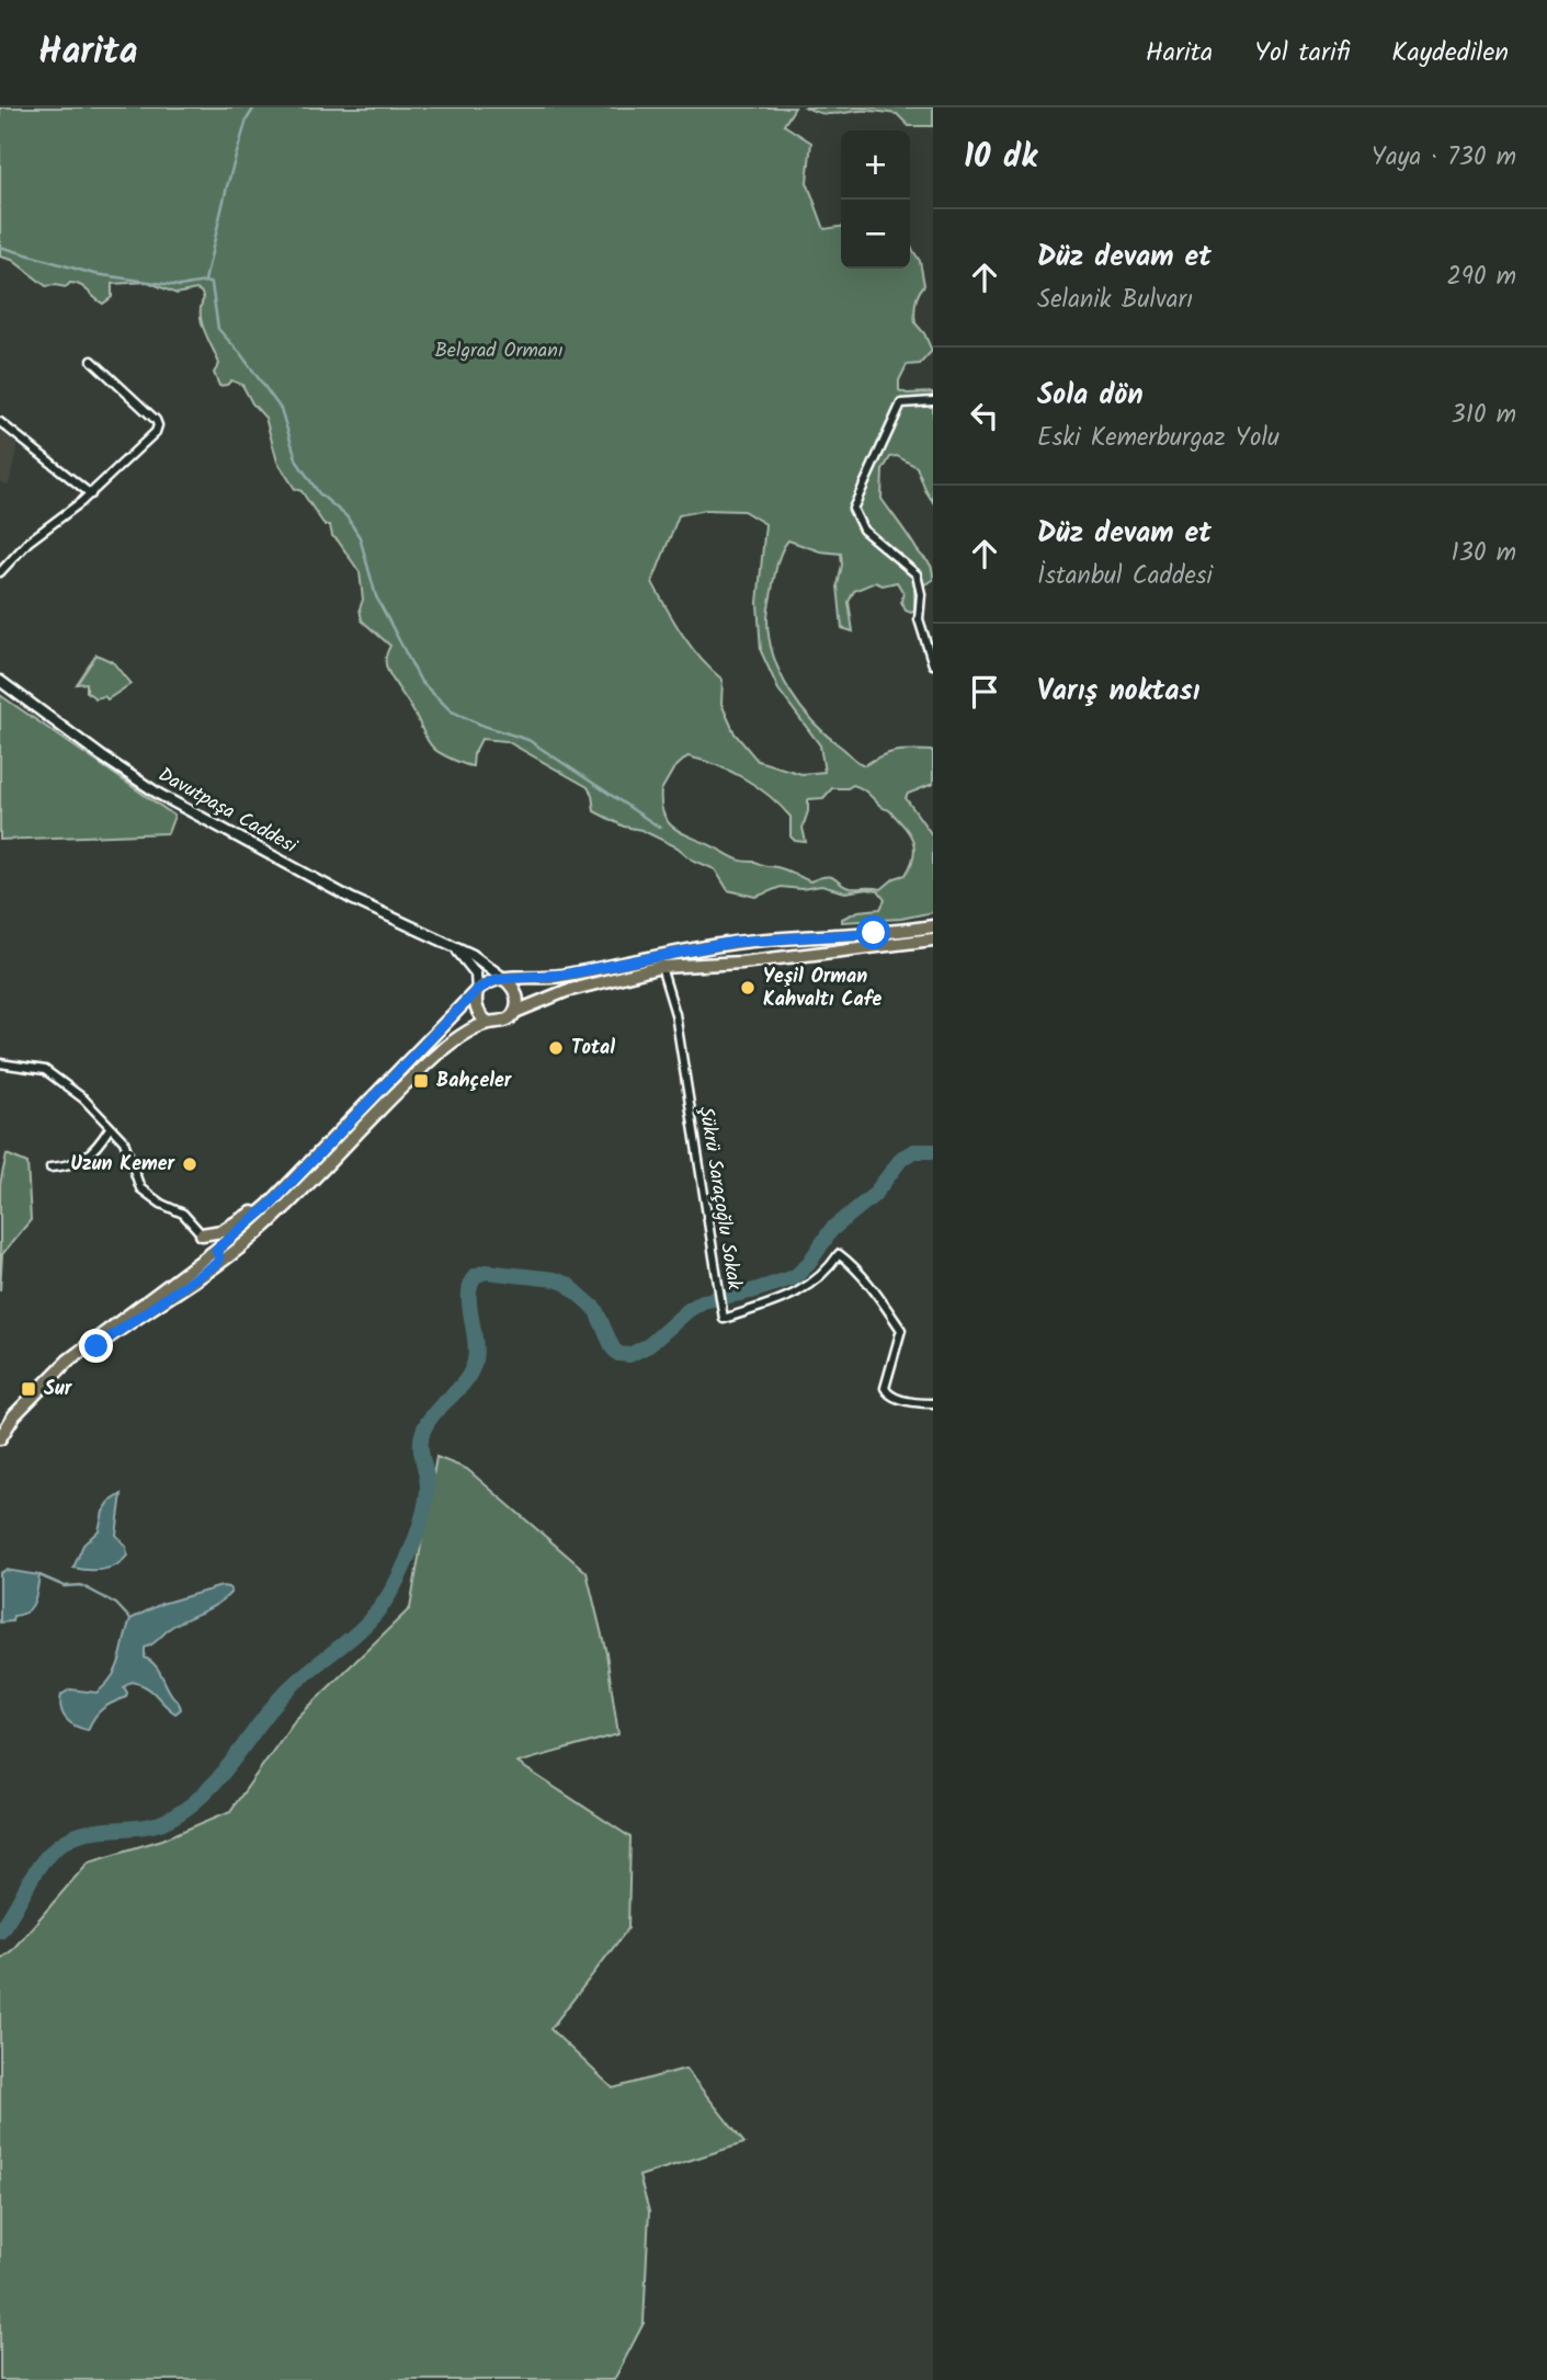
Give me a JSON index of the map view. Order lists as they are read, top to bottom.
{
  "streets": {
    "street": ["Davutpaşa Caddesi", "Şükrü Saraçoğlu Sokak"]
  },
  "parks": ["Belgrad Ormanı"],
  "places": {
    "other": ["Yeşil Orman Kahvaltı Cafe", "Total", "Uzun Kemer"],
    "transit": ["Bahçeler", "Sur"]
  },
  "page": {
    "header": "Harita",
    "nav": ["Harita", "Yol tarifi", "Kaydedilen"],
    "heading": ["10 dk", "Yaya · 730 m"],
    "map_buttons": ["+", "−"],
    "list": [
      ["Düz devam et", "Selanik Bulvarı", "290 m"],
      ["Sola dön", "Eski Kemerburgaz Yolu", "310 m"],
      ["Düz devam et", "İstanbul Caddesi", "130 m"],
      "Varış noktası"
    ]
  }
}
